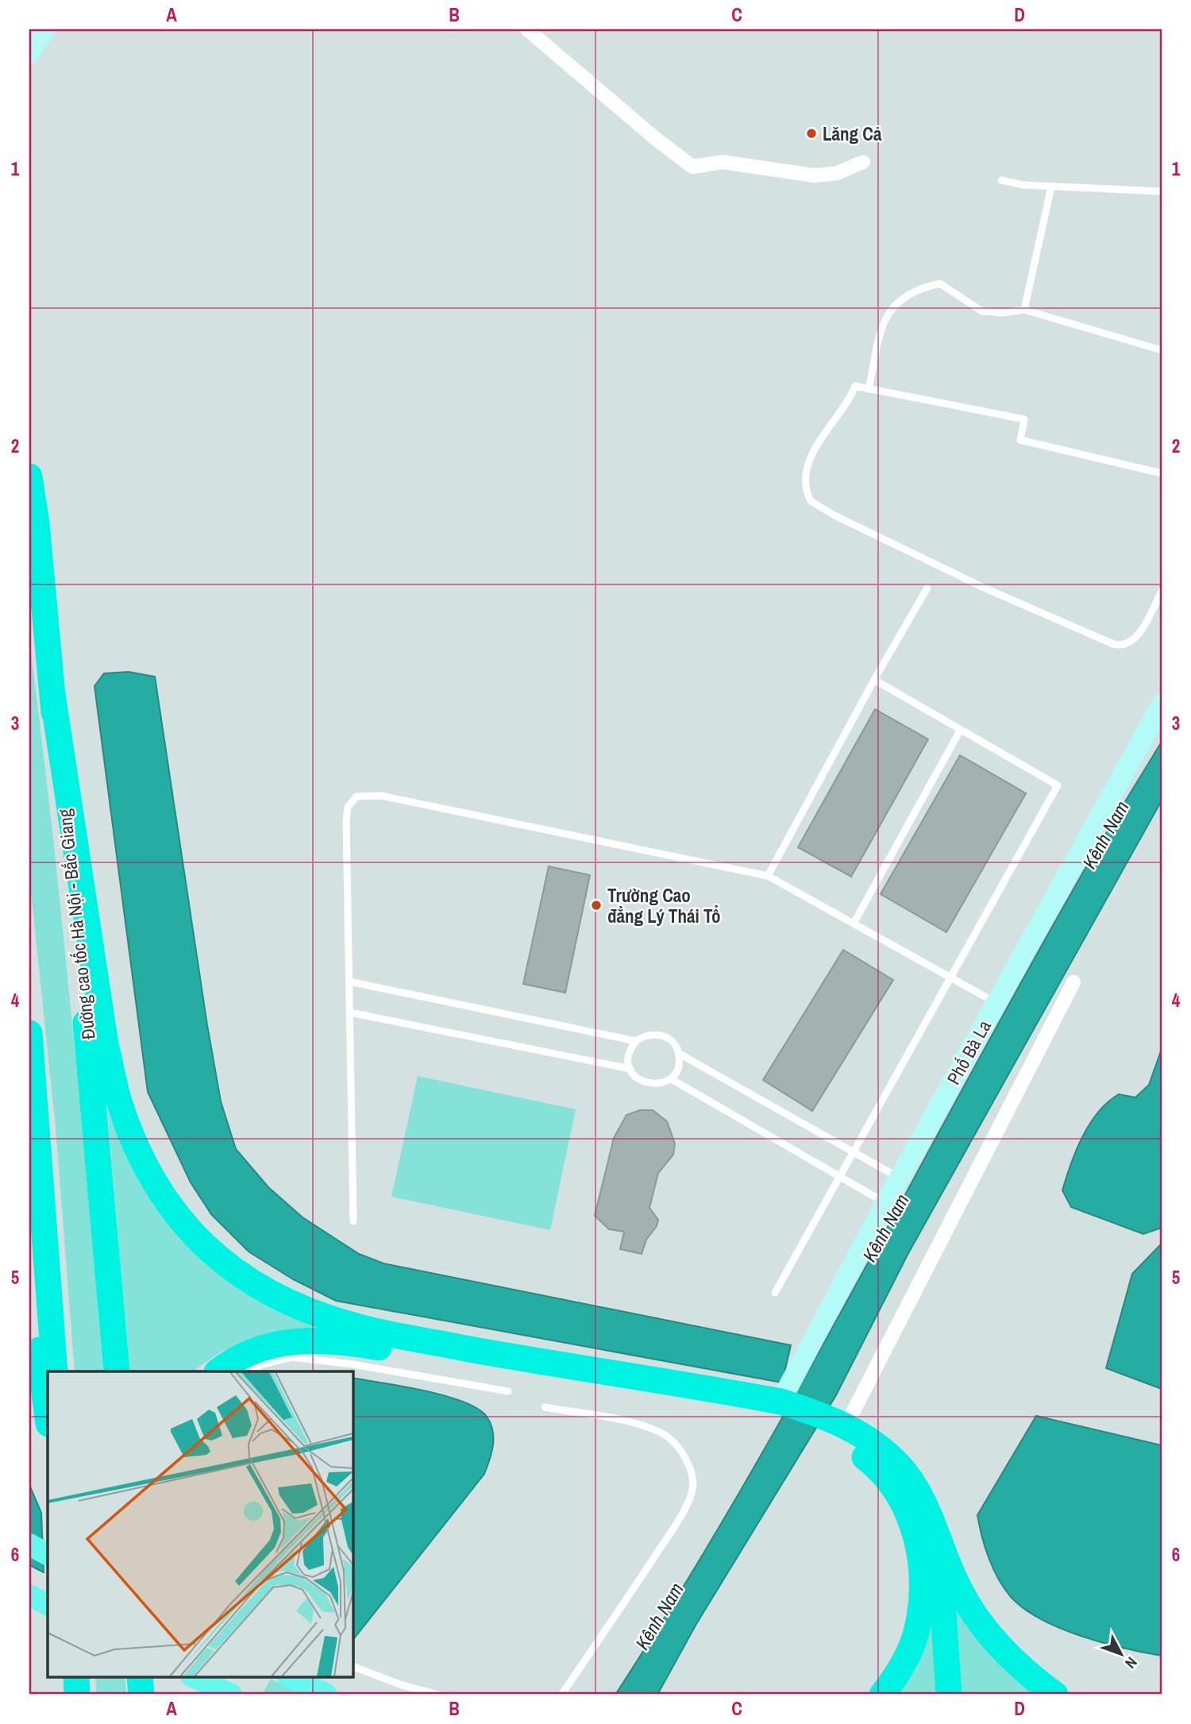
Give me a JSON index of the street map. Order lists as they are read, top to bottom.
{
  "streets": {
    "highway": ["Đường cao tốc Hà Nội - Bắc Giang"],
    "street": ["Phố Bà La"]
  },
  "water": ["Kênh Nam"],
  "places": ["Lăng Cả", "Trường Cao đẳng Lý Thái Tổ"],
  "north": "bottom right",
  "grid": {
    "columns": [
      "A",
      "B",
      "C",
      "D"
    ],
    "rows": [
      "1",
      "2",
      "3",
      "4",
      "5",
      "6"
    ]
  }
}
